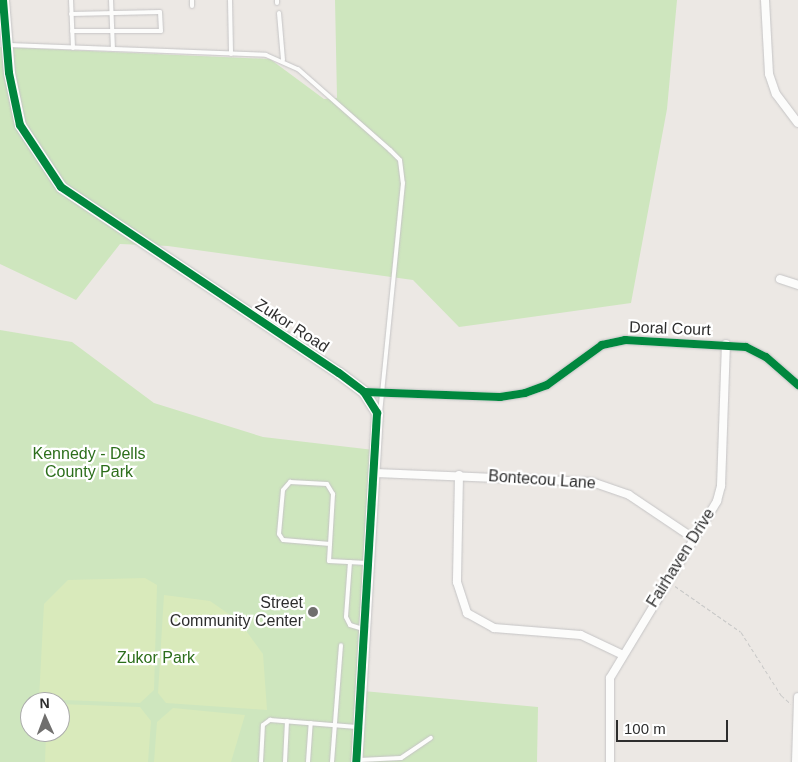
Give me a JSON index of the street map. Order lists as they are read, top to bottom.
{
  "streets": {
    "street": [
      "Zukor Road",
      "Doral Court",
      "Bontecou Lane",
      "Fairhaven Drive"
    ]
  },
  "crossings": [
    ["Zukor Road", "Doral Court"],
    ["Zukor Road", "Bontecou Lane"],
    ["Doral Court", "Fairhaven Drive"],
    ["Bontecou Lane", "Fairhaven Drive"]
  ],
  "parks": ["Kennedy - Dells County Park", "Zukor Park"],
  "places": ["Street Community Center"],
  "scale_bar": "100 m",
  "north": "top"
}
